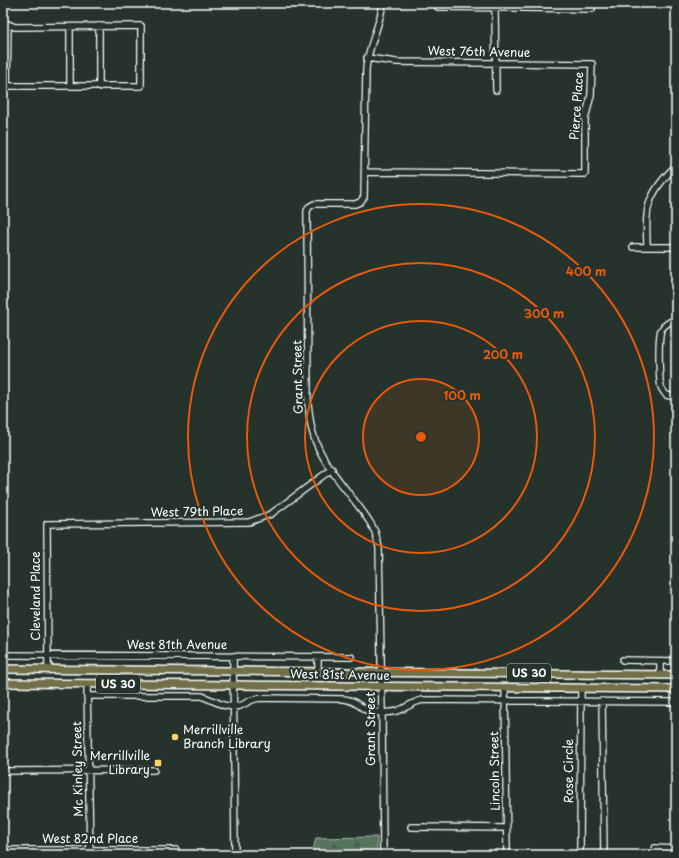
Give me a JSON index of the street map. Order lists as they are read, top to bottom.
{
  "streets": {
    "main road": ["US 30", "West 81st Avenue"],
    "street": [
      "West 76th Avenue",
      "Pierce Place",
      "Grant Street",
      "West 79th Place",
      "Cleveland Place",
      "West 81th Avenue",
      "Mc Kinley Street",
      "Lincoln Street",
      "Rose Circle",
      "West 82nd Place"
    ]
  },
  "crossings": [
    ["West 76th Avenue", "Pierce Place"],
    ["West 76th Avenue", "Grant Street"],
    ["Pierce Place", "Grant Street"],
    ["Grant Street", "West 79th Place"],
    ["Grant Street", "West 81st Avenue"],
    ["West 79th Place", "Cleveland Place"],
    ["Cleveland Place", "West 81th Avenue"],
    ["Cleveland Place", "West 81st Avenue"],
    ["West 81st Avenue", "Mc Kinley Street"],
    ["West 81st Avenue", "Lincoln Street"],
    ["West 81st Avenue", "Rose Circle"],
    ["Mc Kinley Street", "West 82nd Place"]
  ],
  "places": {
    "other": ["Merrillville Branch Library"],
    "transit": ["Merrillville Library"]
  },
  "rings": [
    "400 m",
    "300 m",
    "200 m",
    "100 m"
  ]
}
